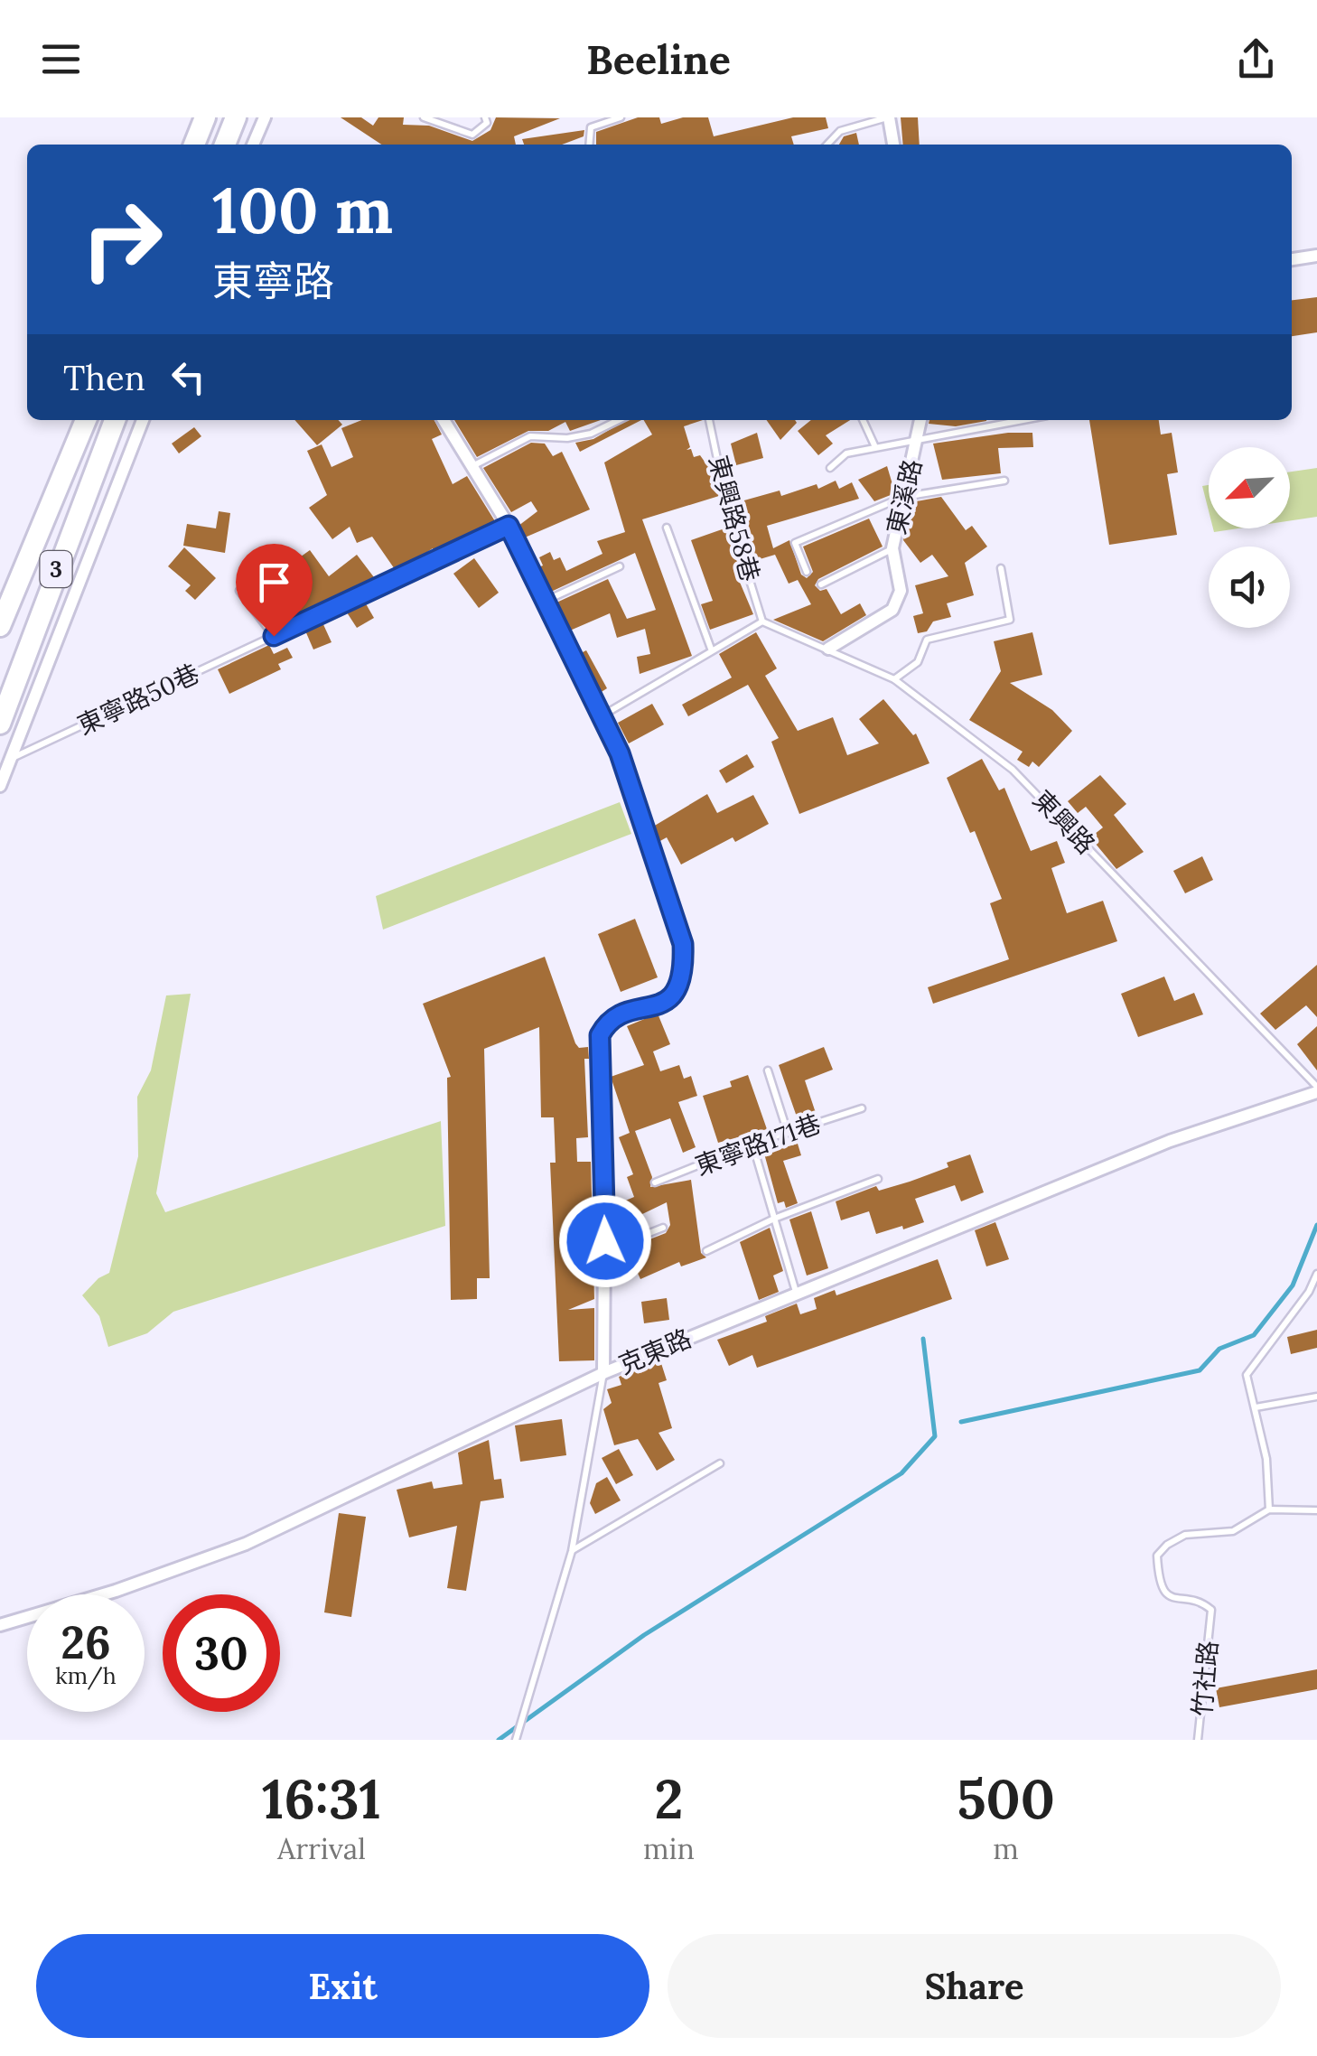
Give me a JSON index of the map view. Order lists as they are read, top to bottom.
{
  "streets": {
    "highway": ["3"],
    "street": ["東溪路", "克東路"],
    "lane": [
      "東興路58巷",
      "東寧路50巷",
      "東興路",
      "東寧路171巷",
      "竹社路"
    ]
  },
  "crossings": [
    ["東溪路", "東興路"],
    ["東興路58巷", "東興路"],
    ["東興路", "克東路"]
  ],
  "north": "bottom left",
  "page": {
    "header": "Beeline",
    "turn": ["100 m", "東寧路"],
    "then": "Then",
    "speed": "26 km/h",
    "limit": "30",
    "eta": [
      "16:31",
      "Arrival",
      "2",
      "min",
      "500",
      "m"
    ],
    "buttons": ["Exit", "Share"]
  }
}
